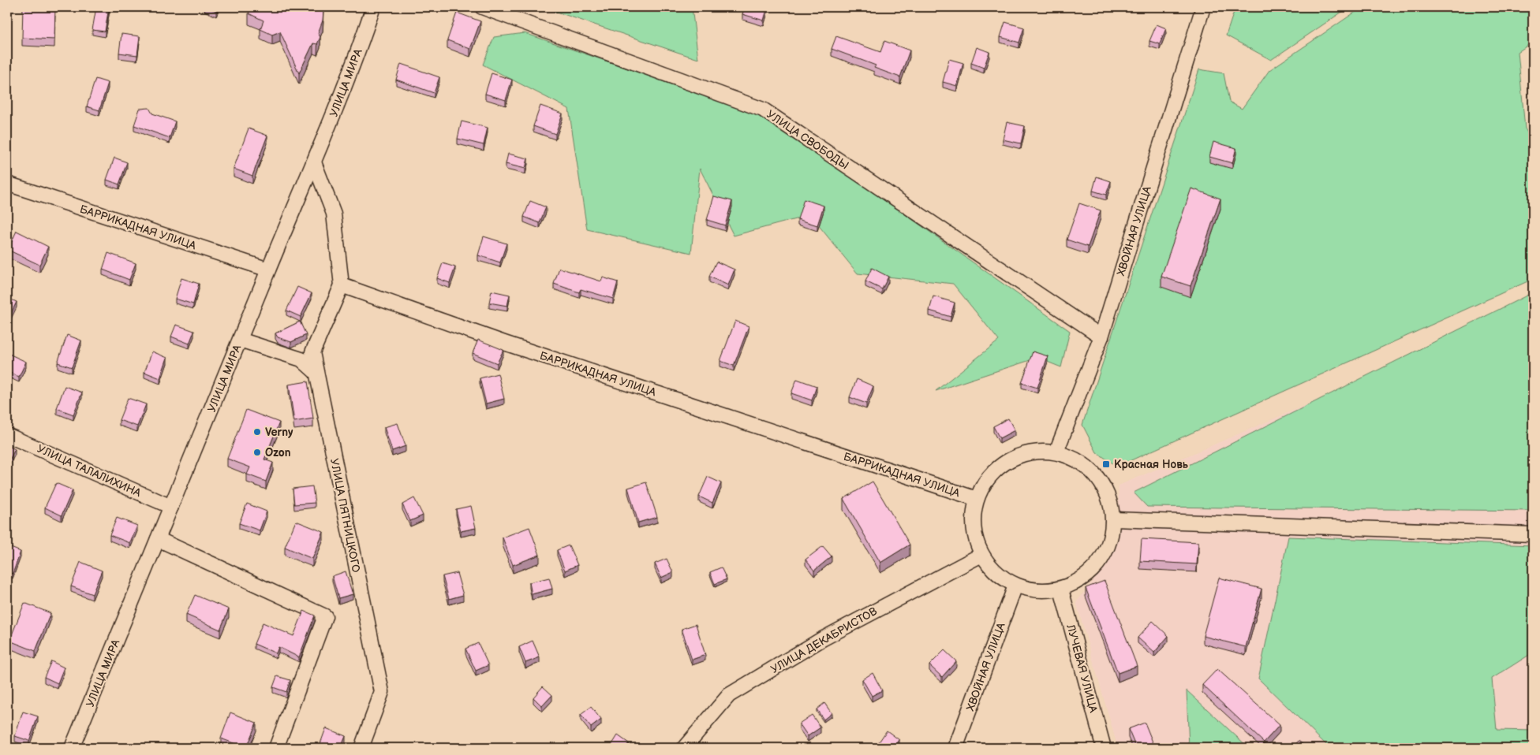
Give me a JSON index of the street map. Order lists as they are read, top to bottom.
{
  "streets": {
    "street": [
      "УЛИЦА МИРА",
      "УЛИЦА СВОБОДЫ",
      "БАРРИКАДНАЯ УЛИЦА",
      "ХВОЙНАЯ УЛИЦА",
      "УЛИЦА ТАЛАЛИХИНА",
      "УЛИЦА ПЯТНИЦКОГО",
      "УЛИЦА ДЕКАБРИСТОВ",
      "ЛУЧЕВАЯ УЛИЦА"
    ]
  },
  "crossings": [
    ["УЛИЦА МИРА", "БАРРИКАДНАЯ УЛИЦА"],
    ["УЛИЦА МИРА", "УЛИЦА ТАЛАЛИХИНА"],
    ["УЛИЦА СВОБОДЫ", "ХВОЙНАЯ УЛИЦА"],
    ["БАРРИКАДНАЯ УЛИЦА", "ХВОЙНАЯ УЛИЦА"],
    ["БАРРИКАДНАЯ УЛИЦА", "УЛИЦА ПЯТНИЦКОГО"],
    ["БАРРИКАДНАЯ УЛИЦА", "УЛИЦА ДЕКАБРИСТОВ"],
    ["БАРРИКАДНАЯ УЛИЦА", "ЛУЧЕВАЯ УЛИЦА"],
    ["ХВОЙНАЯ УЛИЦА", "УЛИЦА ДЕКАБРИСТОВ"],
    ["ХВОЙНАЯ УЛИЦА", "ЛУЧЕВАЯ УЛИЦА"],
    ["УЛИЦА ДЕКАБРИСТОВ", "ЛУЧЕВАЯ УЛИЦА"]
  ],
  "places": {
    "other": ["Verny", "Ozon"],
    "transit": ["Красная Новь"]
  }
}
